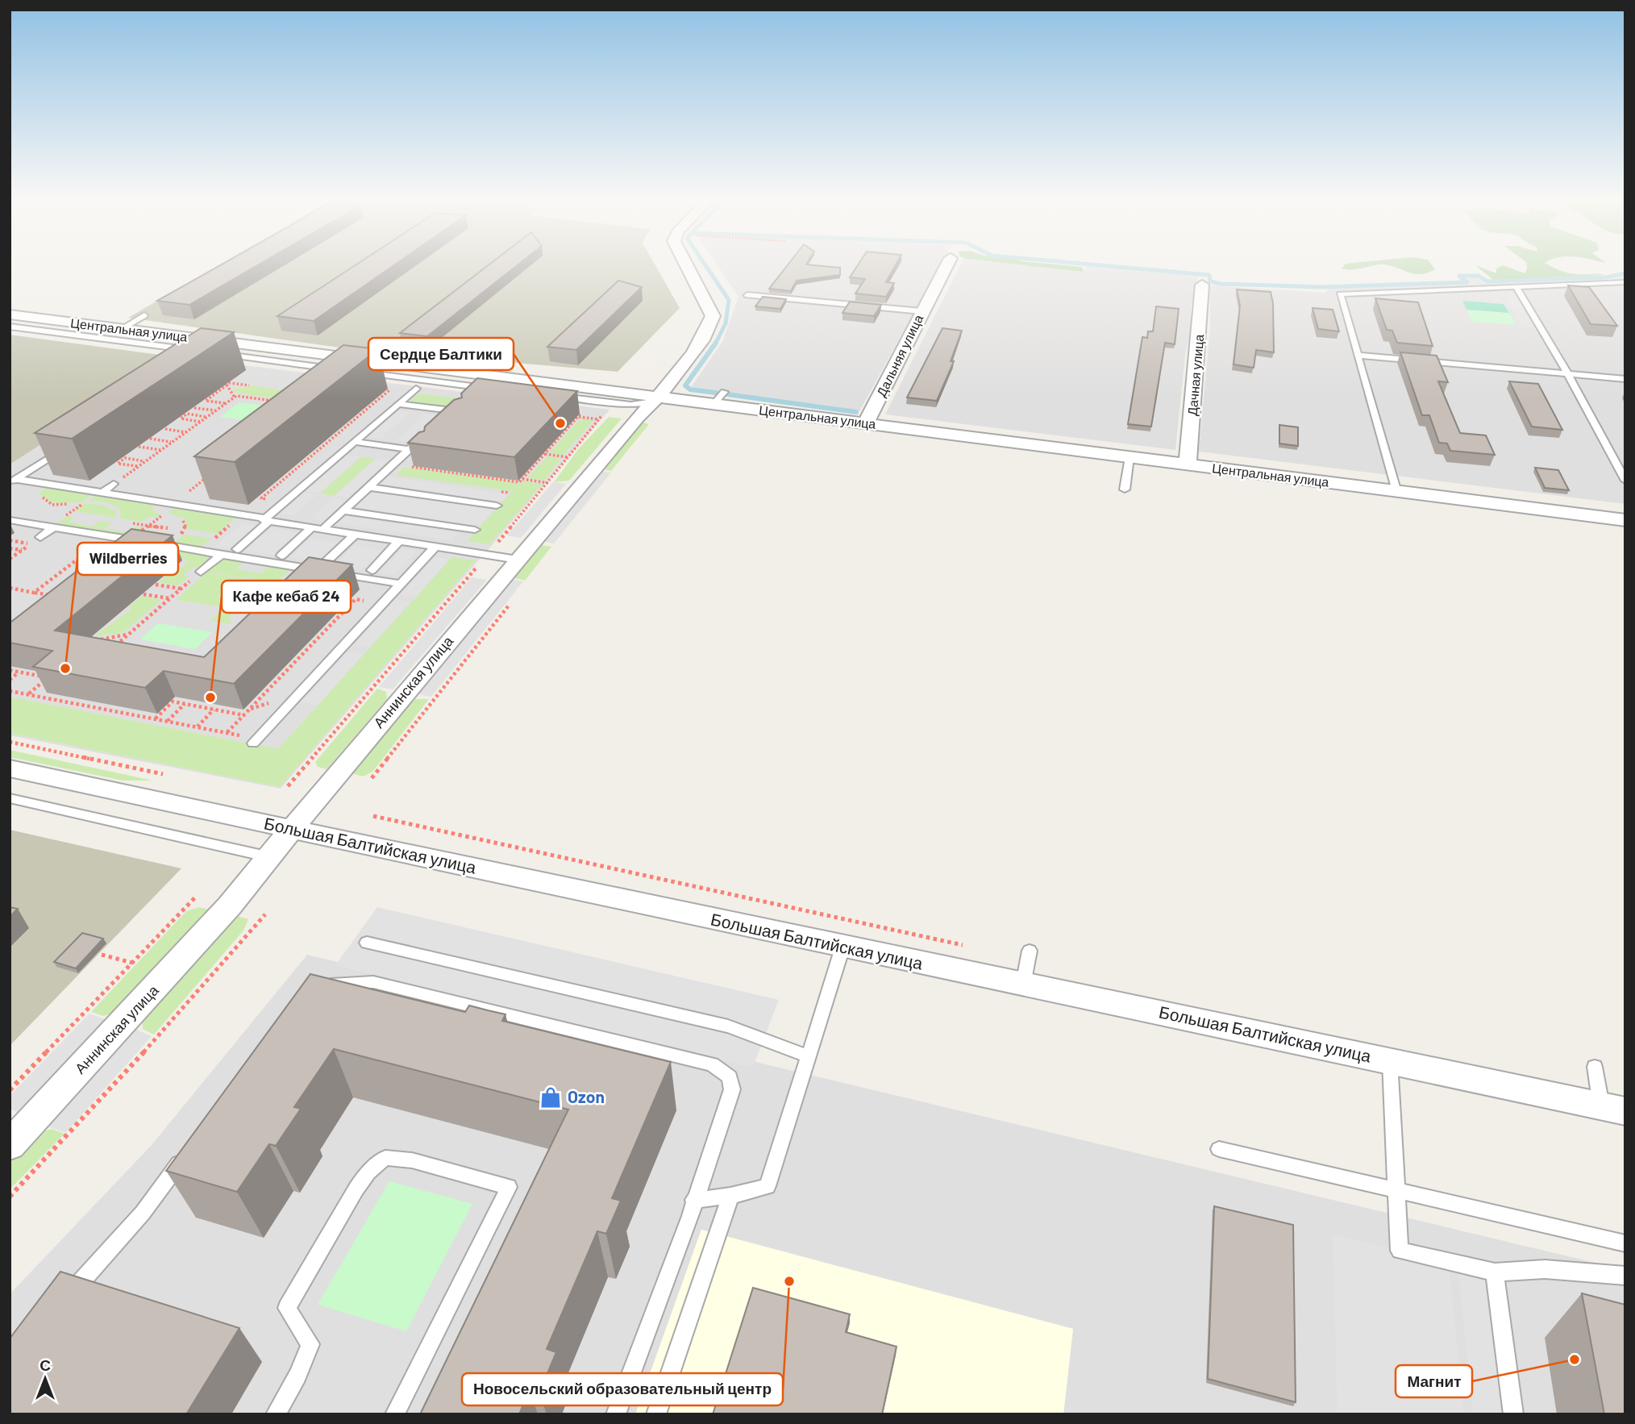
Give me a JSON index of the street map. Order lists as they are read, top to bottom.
{
  "streets": {
    "street": [
      "Центральная улица",
      "Дальняя улица",
      "Дачная улица",
      "Аннинская улица",
      "Большая Балтийская улица"
    ]
  },
  "crossings": [
    ["Центральная улица", "Дальняя улица"],
    ["Центральная улица", "Дачная улица"],
    ["Центральная улица", "Аннинская улица"],
    ["Аннинская улица", "Большая Балтийская улица"]
  ],
  "places": {
    "other": [
      "Сердце Балтики",
      "Wildberries",
      "Кафе кебаб 24",
      "Новосельский образовательный центр",
      "Магнит"
    ],
    "shop": ["Ozon"]
  },
  "north": "top"
}
